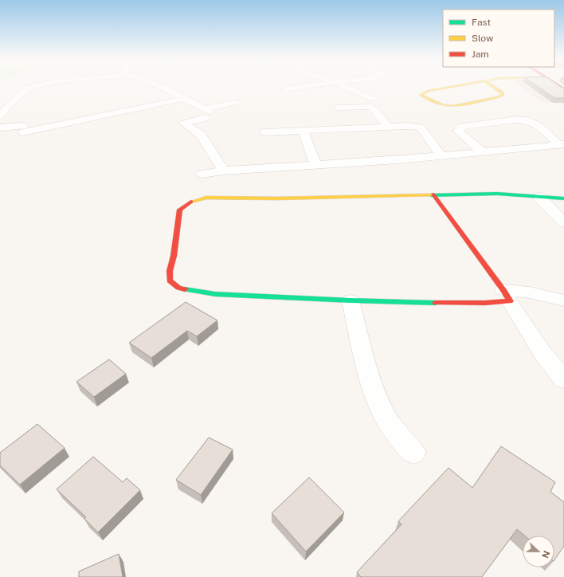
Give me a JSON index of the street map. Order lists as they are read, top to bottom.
{
  "legend": ["Fast", "Slow", "Jam"],
  "north": "right"
}
